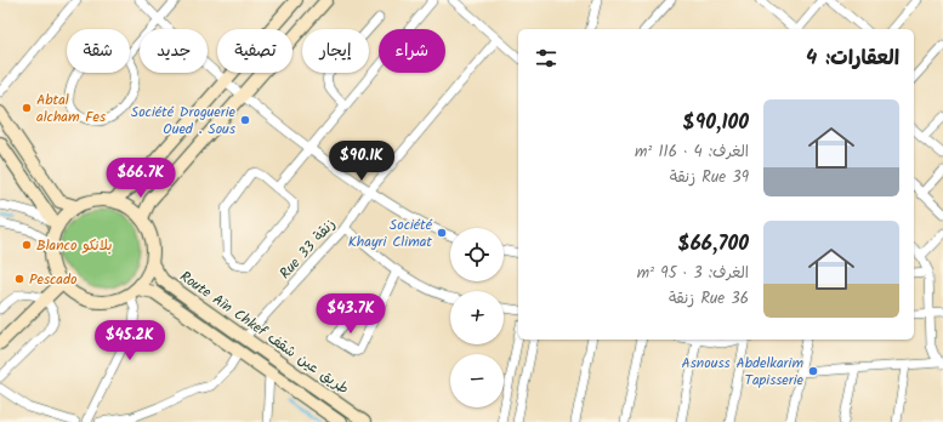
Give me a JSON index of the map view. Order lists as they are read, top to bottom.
{
  "streets": {
    "main road": ["Route Aïn Chkef طريق عين شقف"],
    "street": ["Rue 33 زنقة"]
  },
  "crossings": [
    ["Rue 33 زنقة", "Route Aïn Chkef طريق عين شقف"]
  ],
  "places": [
    "Abtal alcham Fes",
    "Société Droguerie Oued . Sous",
    "Société Khayri Climat",
    "Blanco بلانكو",
    "Pescado",
    "Asnouss Abdelkarim Tapisserie"
  ],
  "page": {
    "chip": [
      "شراء",
      "إيجار",
      "تصفية",
      "جديد",
      "شقة"
    ],
    "heading": "العقارات: 4",
    "list": [
      {
        "name": "$90,100",
        "note": "الغرف: 4 · 116 m² · Rue 39 زنقة"
      },
      {
        "name": "$66,700",
        "note": "الغرف: 3 · 95 m² · Rue 36 زنقة"
      }
    ],
    "price": [
      "$90.1K",
      "$66.7K",
      "$43.7K",
      "$45.2K"
    ],
    "map_buttons": ["+", "−"]
  }
}
